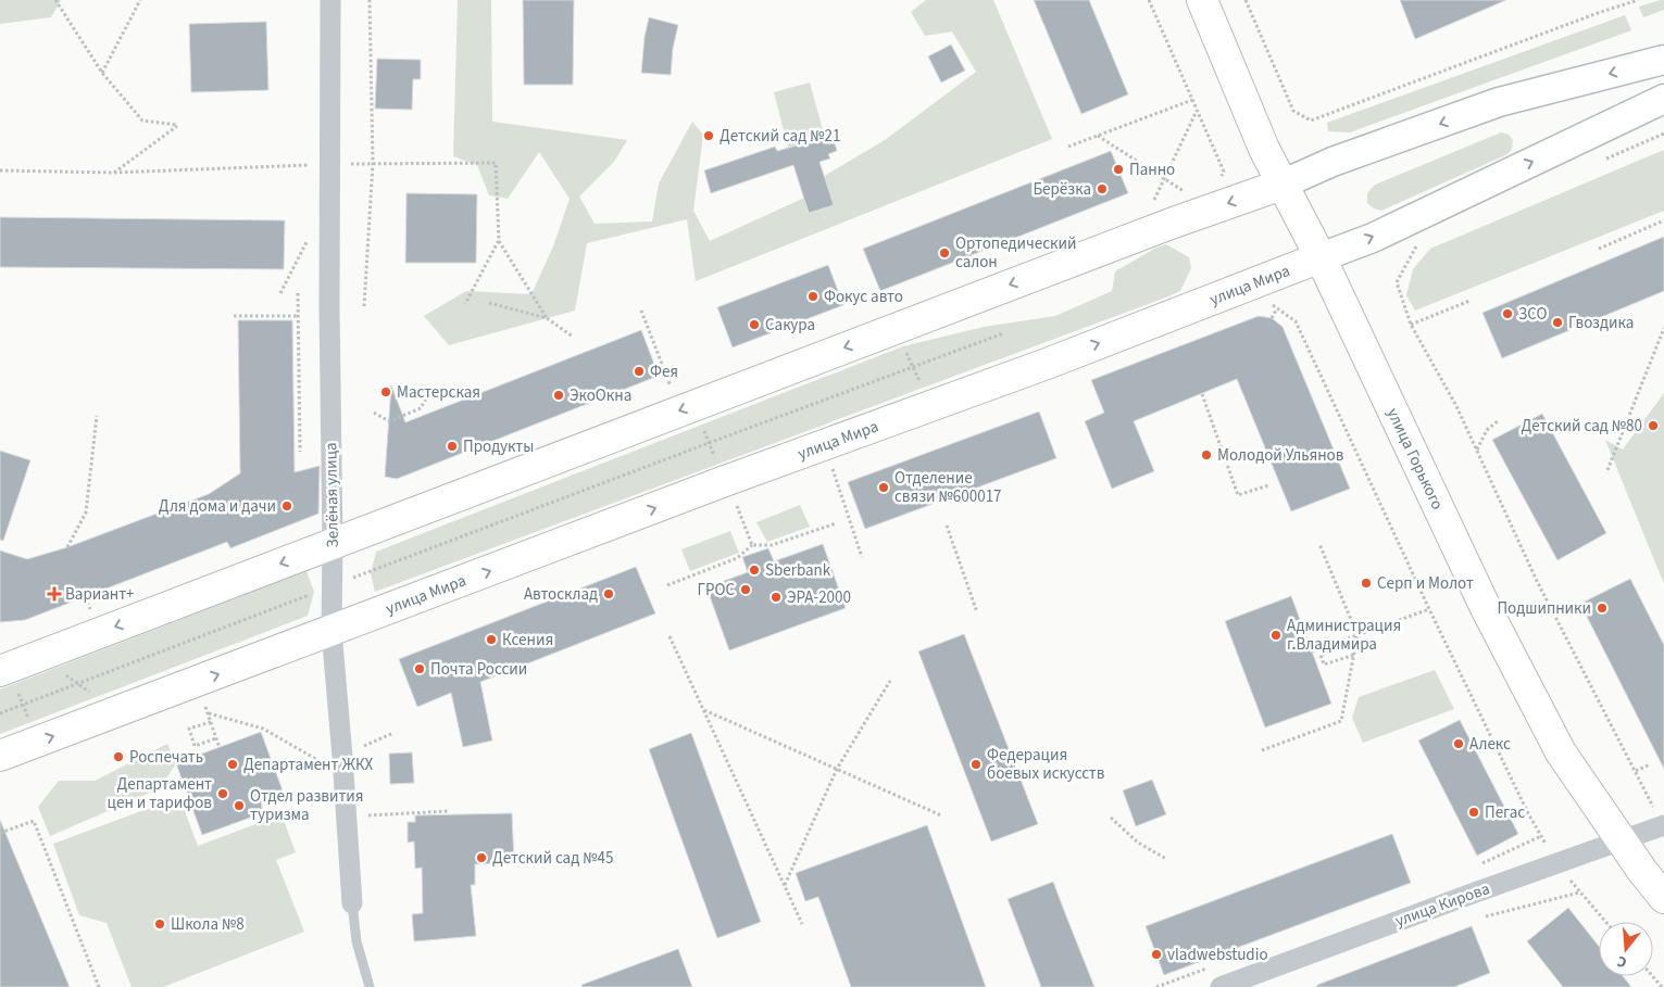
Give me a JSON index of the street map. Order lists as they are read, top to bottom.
{
  "streets": {
    "main road": ["улица Мира", "улица Горького"],
    "street": ["Зелёная улица", "улица Кирова"]
  },
  "crossings": [
    ["улица Мира", "улица Горького"],
    ["улица Мира", "Зелёная улица"],
    ["улица Горького", "улица Кирова"]
  ],
  "places": {
    "other": [
      "Детский сад №21",
      "Панно",
      "Берёзка",
      "Ортопедический салон",
      "Фокус авто",
      "ЗСО",
      "Гвоздика",
      "Сакура",
      "Фея",
      "Мастерская",
      "ЭкоОкна",
      "Детский сад №80",
      "Продукты",
      "Молодой Ульянов",
      "Отделение связи №600017",
      "Для дома и дачи",
      "Sberbank",
      "Серп и Молот",
      "ГРОС",
      "Автосклад",
      "ЭРА-2000",
      "Подшипники",
      "Администрация г.Владимира",
      "Ксения",
      "Почта России",
      "Алекс",
      "Роспечать",
      "Департамент ЖКХ",
      "Федерация боевых искусств",
      "Департамент цен и тарифов",
      "Отдел развития туризма",
      "Пегас",
      "Детский сад №45",
      "Школа №8",
      "vladwebstudio"
    ],
    "health": ["Вариант+"]
  },
  "north": "bottom"
}
